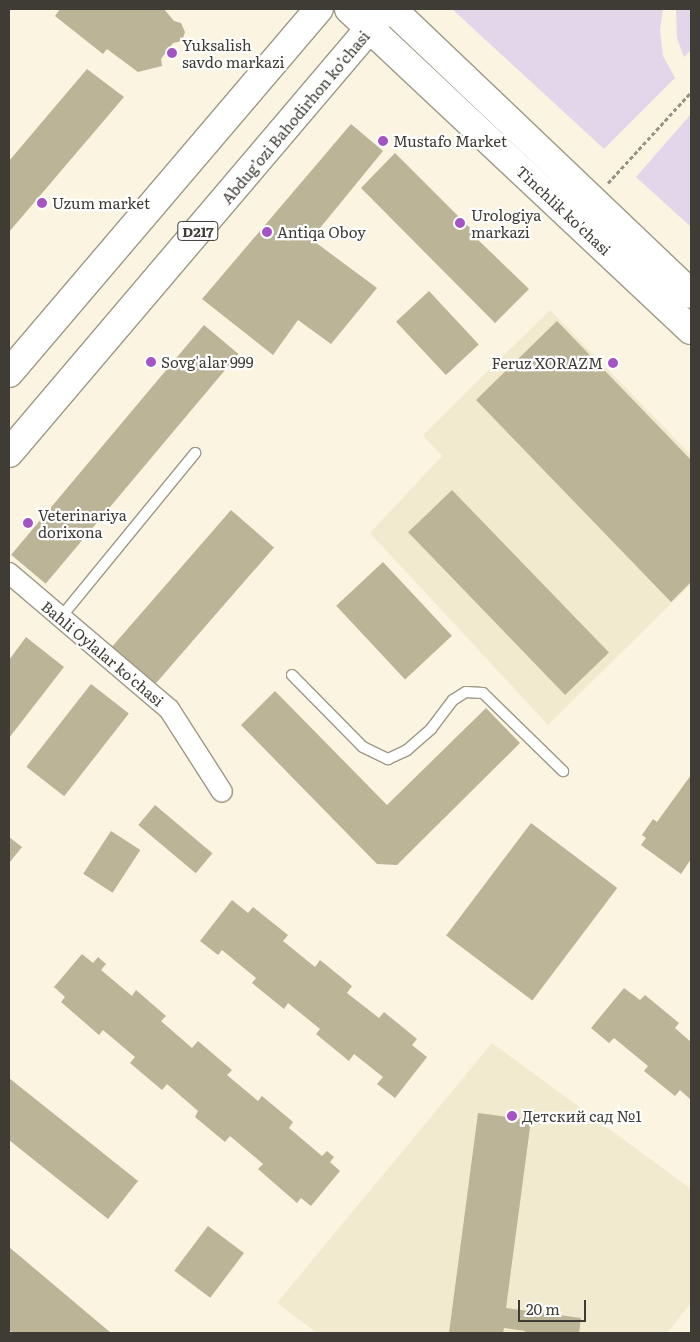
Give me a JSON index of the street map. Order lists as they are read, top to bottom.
{
  "streets": {
    "main road": ["Abdug’ozi Bahodirhon ko’chasi", "Tinchlik ko'chasi", "D217"],
    "street": ["Bahli Oylalar ko'chasi"]
  },
  "crossings": [
    ["Abdug’ozi Bahodirhon ko’chasi", "Tinchlik ko'chasi"]
  ],
  "places": [
    "Yuksalish savdo markazi",
    "Mustafo Market",
    "Uzum market",
    "Urologiya markazi",
    "Antiqa Oboy",
    "Sovg'alar 999",
    "Feruz XORAZM",
    "Veterinariya dorixona",
    "Детский сад №1"
  ],
  "scale_bar": "20 m"
}
